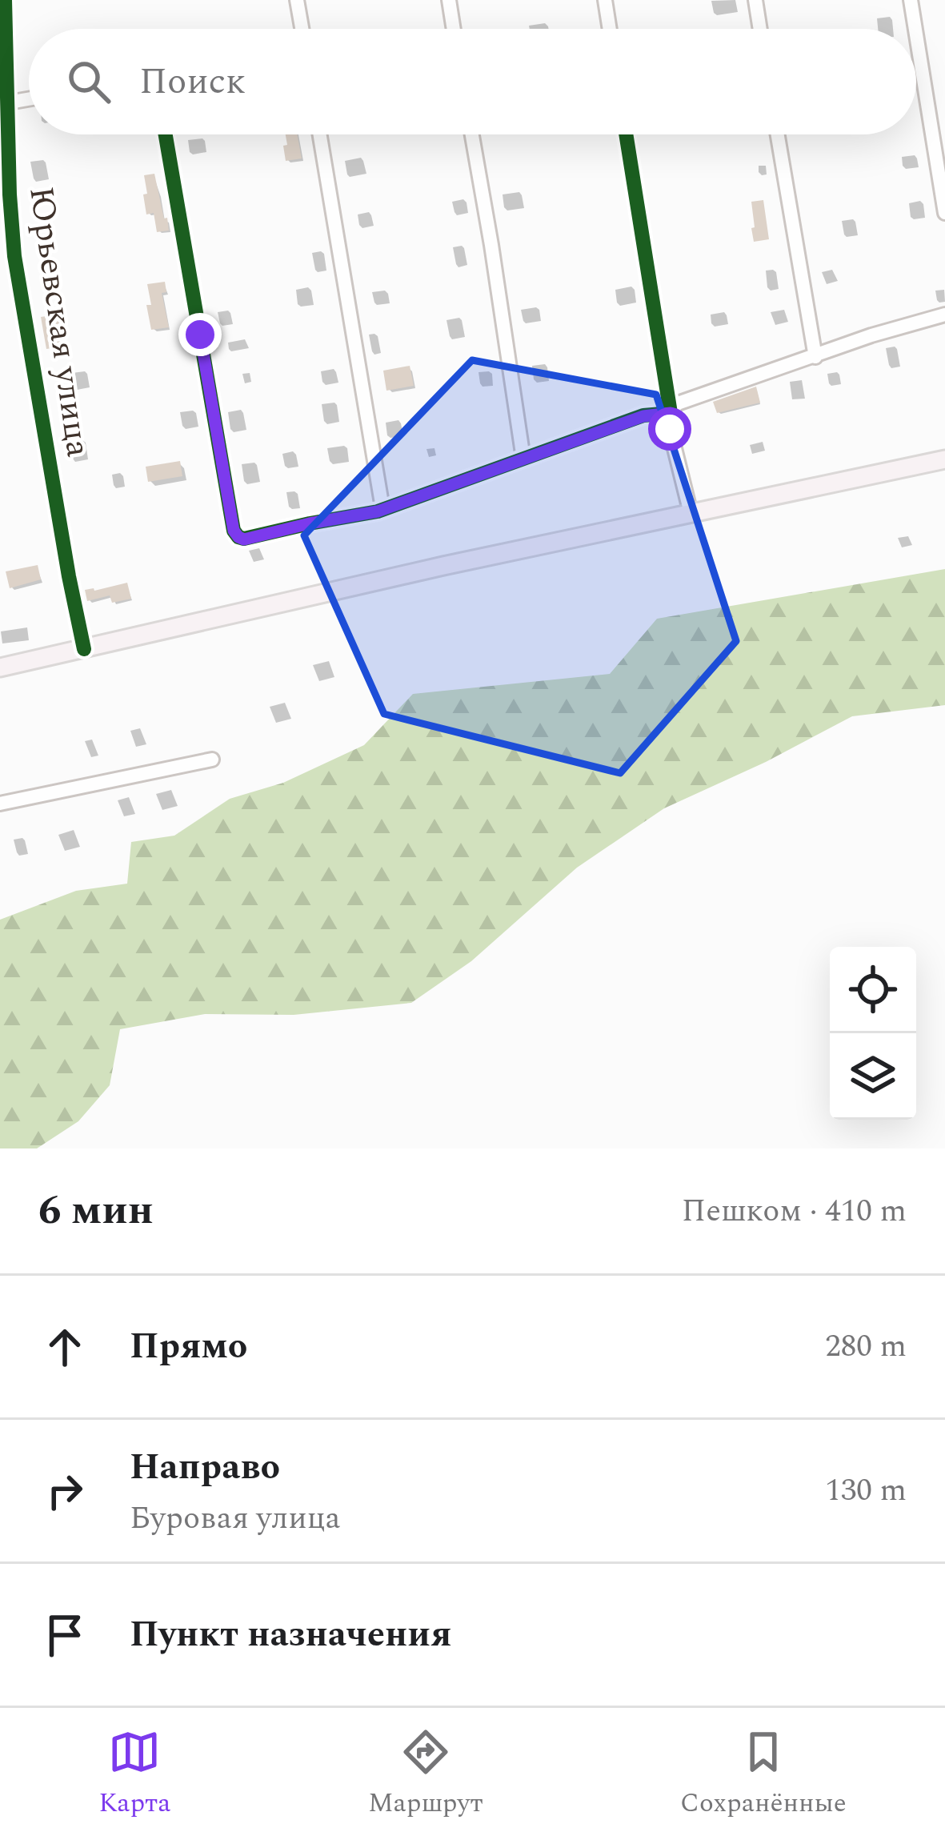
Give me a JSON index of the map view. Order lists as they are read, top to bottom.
{
  "streets": {
    "street": ["Юрьевская улица"]
  },
  "page": {
    "search": "Поиск",
    "heading": ["6 мин", "Пешком · 410 m"],
    "list": [
      ["Прямо", "280 m"],
      ["Направо", "Буровая улица", "130 m"],
      "Пункт назначения"
    ],
    "nav": ["Карта", "Маршрут", "Сохранённые"]
  }
}
